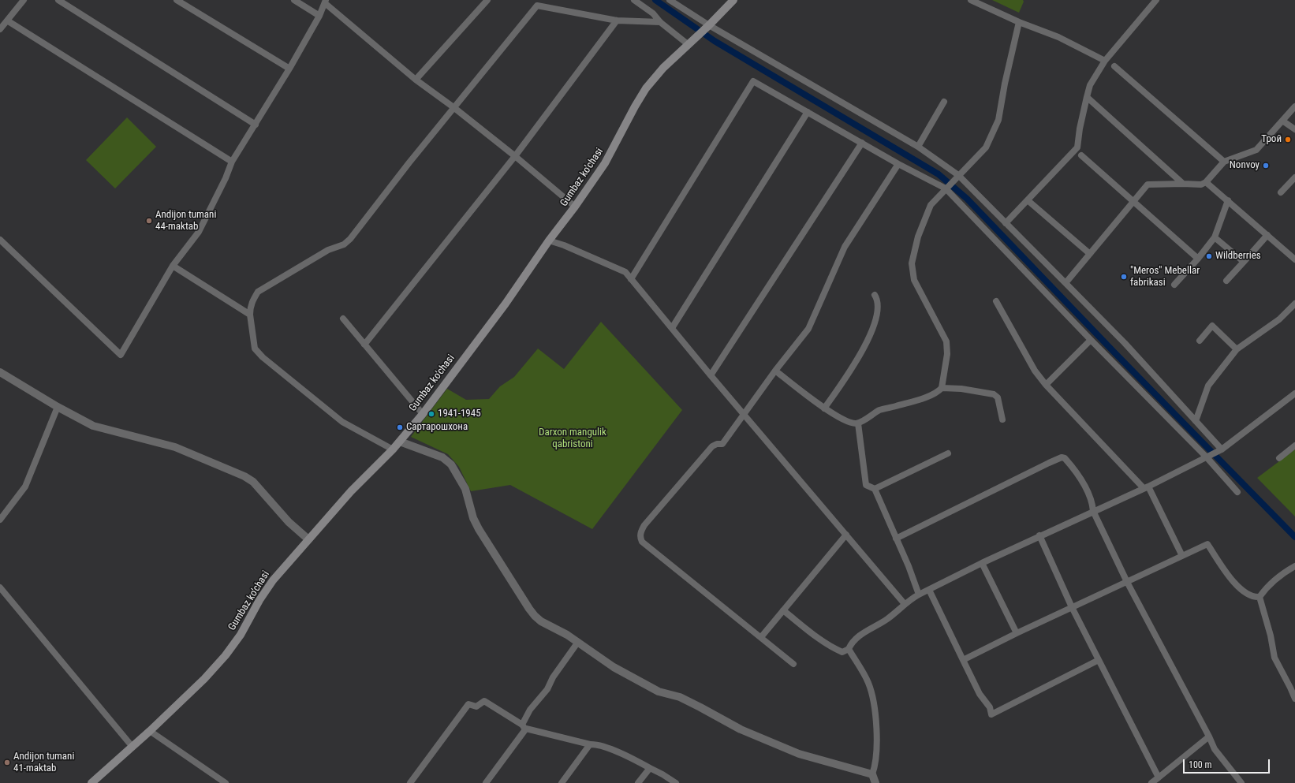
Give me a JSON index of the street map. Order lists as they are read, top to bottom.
{
  "streets": {
    "main road": ["Gumbaz ko'chasi"]
  },
  "parks": ["Darxon mangulik qabristoni"],
  "places": [
    "Трой",
    "Nonvoy",
    "Andijon tumani 44-maktab",
    "Wildberries",
    "\"Meros\" Mebellar fabrikasi",
    "1941-1945",
    "Сартарошхона",
    "Andijon tumani 41-maktab"
  ],
  "scale_bar": "100 m"
}
